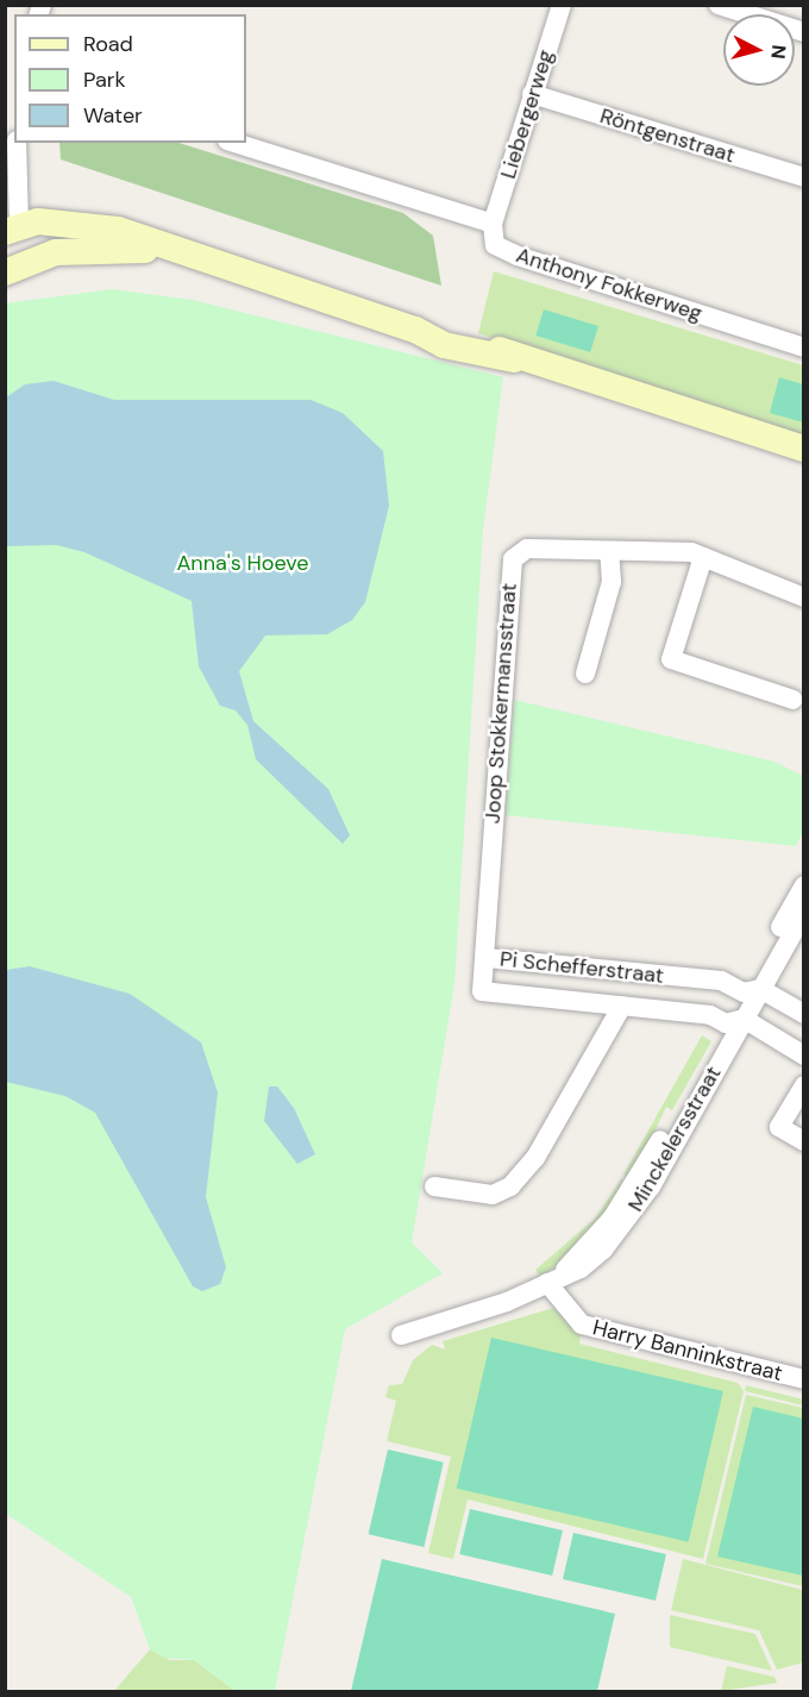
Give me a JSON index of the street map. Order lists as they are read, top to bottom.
{
  "streets": {
    "street": [
      "Liebergerweg",
      "Röntgenstraat",
      "Anthony Fokkerweg",
      "Joop Stokkermansstraat",
      "Pi Schefferstraat",
      "Minckelersstraat",
      "Harry Banninkstraat"
    ]
  },
  "crossings": [
    ["Liebergerweg", "Röntgenstraat"],
    ["Liebergerweg", "Anthony Fokkerweg"],
    ["Joop Stokkermansstraat", "Pi Schefferstraat"],
    ["Pi Schefferstraat", "Minckelersstraat"],
    ["Minckelersstraat", "Harry Banninkstraat"]
  ],
  "parks": ["Anna's Hoeve"],
  "legend": ["Road", "Park", "Water"],
  "north": "right"
}
